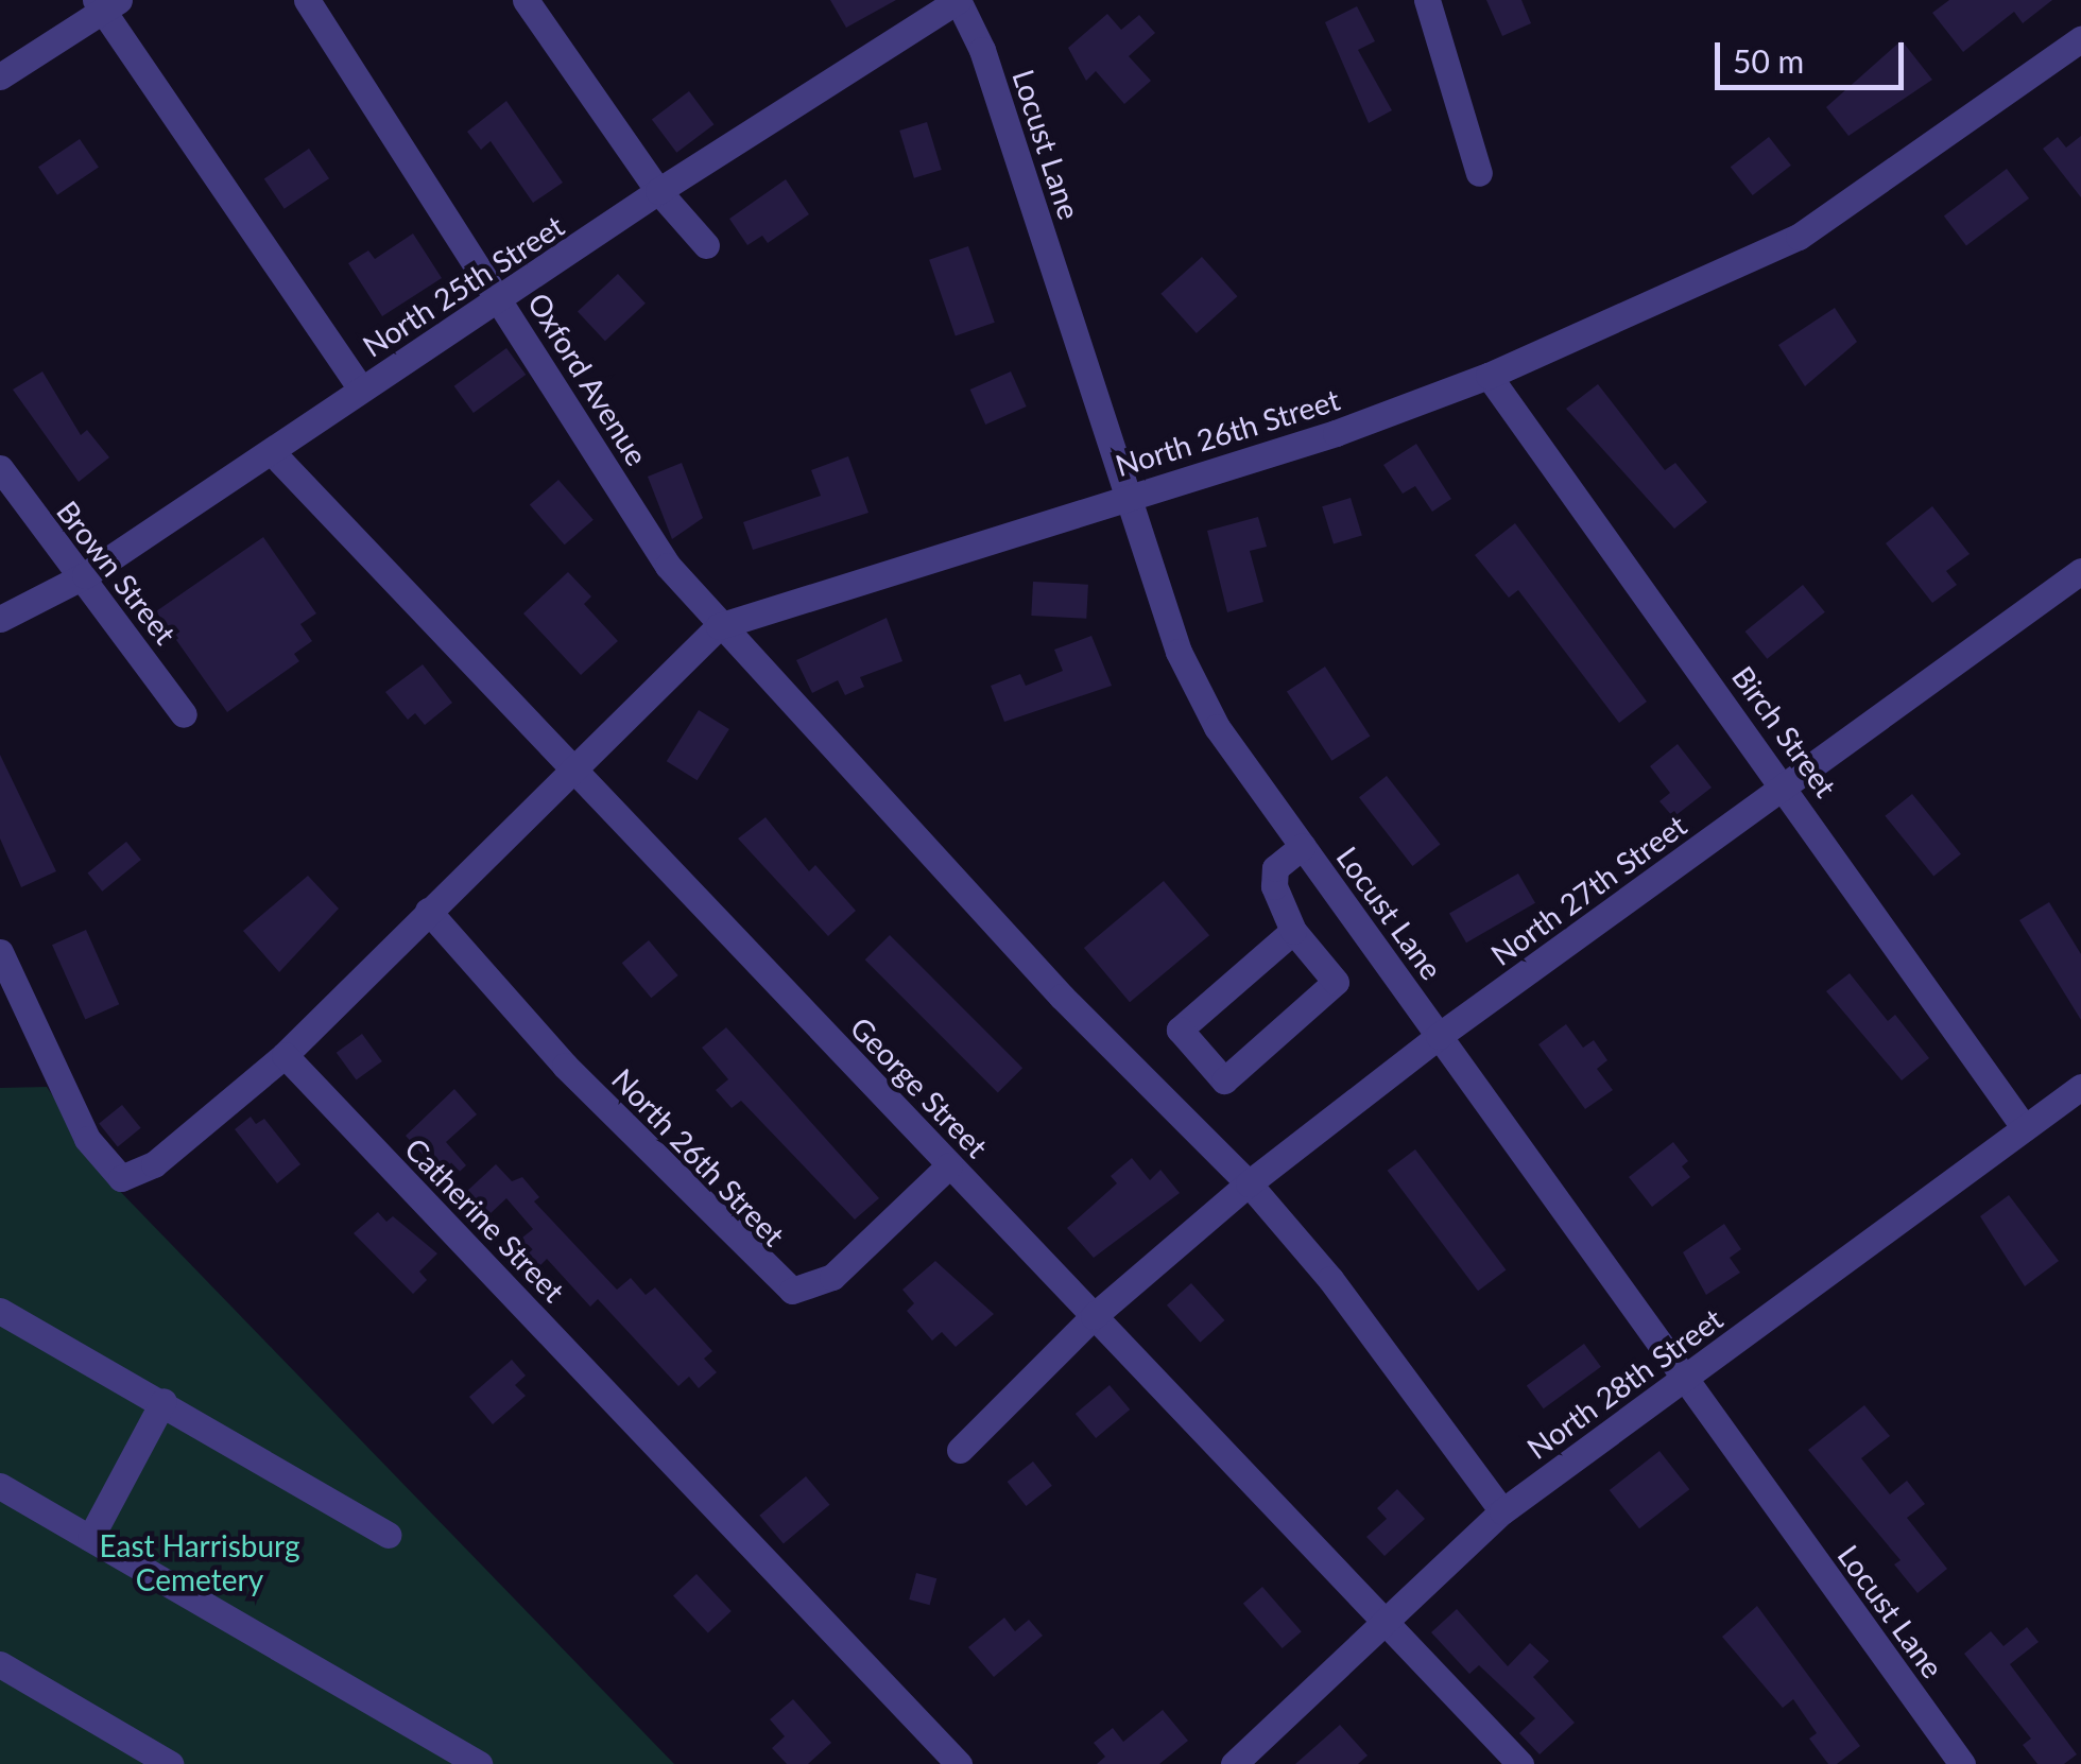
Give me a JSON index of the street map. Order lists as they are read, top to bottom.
{
  "streets": {
    "street": [
      "Locust Lane",
      "North 25th Street",
      "Oxford Avenue",
      "North 26th Street",
      "Brown Street",
      "Birch Street",
      "North 27th Street",
      "George Street",
      "Catherine Street",
      "North 28th Street"
    ]
  },
  "crossings": [
    ["Locust Lane", "North 25th Street"],
    ["Locust Lane", "North 26th Street"],
    ["Locust Lane", "North 27th Street"],
    ["Locust Lane", "North 28th Street"],
    ["North 25th Street", "Oxford Avenue"],
    ["North 25th Street", "Brown Street"],
    ["North 25th Street", "George Street"],
    ["Oxford Avenue", "North 26th Street"],
    ["North 26th Street", "Birch Street"],
    ["North 26th Street", "George Street"],
    ["North 26th Street", "Catherine Street"],
    ["Birch Street", "North 27th Street"],
    ["Birch Street", "North 28th Street"],
    ["North 27th Street", "George Street"],
    ["George Street", "North 28th Street"]
  ],
  "parks": ["East Harrisburg Cemetery"],
  "scale_bar": "50 m"
}
